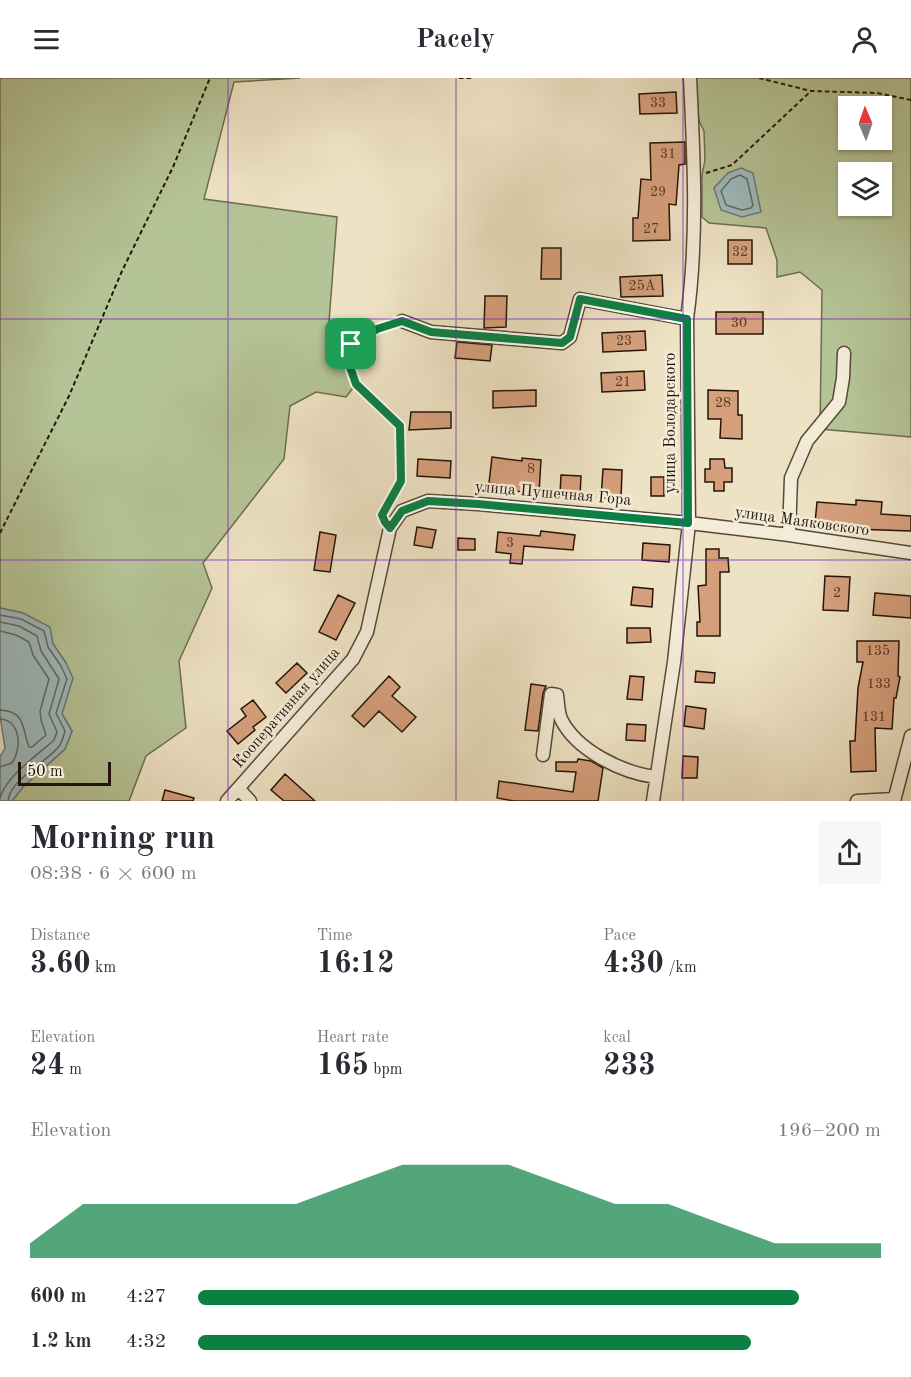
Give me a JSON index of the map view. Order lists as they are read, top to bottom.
{
  "streets": {
    "street": [
      "улица Володарского",
      "улица Пушечная Гора",
      "улица Маяковского",
      "Кооперативная улица"
    ]
  },
  "crossings": [
    ["улица Володарского", "улица Пушечная Гора"],
    ["улица Володарского", "улица Маяковского"],
    ["улица Пушечная Гора", "улица Маяковского"],
    ["улица Пушечная Гора", "Кооперативная улица"]
  ],
  "house_numbers": [
    "33",
    "31",
    "29",
    "27",
    "32",
    "25А",
    "30",
    "23",
    "21",
    "28",
    "8",
    "3",
    "2",
    "135",
    "133",
    "131"
  ],
  "scale_bar": "50 m",
  "north": "top",
  "page": {
    "header": "Pacely",
    "scale": "50 m",
    "heading": ["Morning run", "08:38 · 6 × 600 m"],
    "stats": [
      ["Distance", "3.60 km"],
      ["Time", "16:12"],
      ["Pace", "4:30 /km"],
      ["Elevation", "24 m"],
      ["Heart rate", "165 bpm"],
      ["kcal", "233"]
    ],
    "chart": ["Elevation", "196–200 m"],
    "list": [
      {
        "name": "600 m",
        "note": "4:27"
      },
      {
        "name": "1.2 km",
        "note": "4:32"
      }
    ]
  }
}
